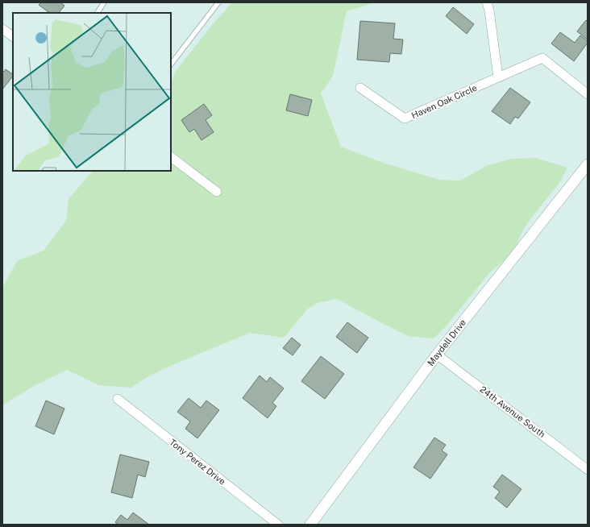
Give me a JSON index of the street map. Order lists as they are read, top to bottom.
{
  "streets": {
    "street": [
      "Haven Oak Circle",
      "Maydell Drive",
      "24th Avenue South",
      "Tony Perez Drive"
    ]
  },
  "crossings": [
    ["Maydell Drive", "24th Avenue South"]
  ]
}
